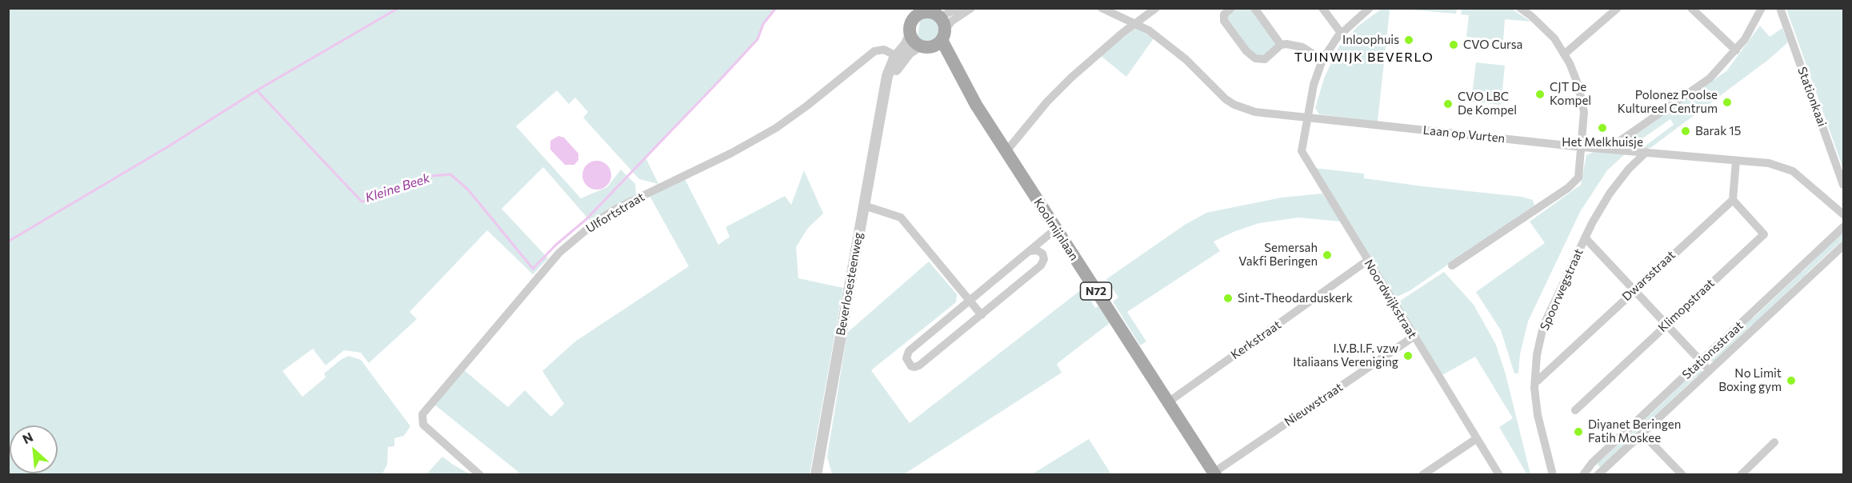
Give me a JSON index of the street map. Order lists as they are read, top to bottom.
{
  "streets": {
    "main road": ["Koolmijnlaan", "N72"],
    "street": [
      "Stationkaai",
      "Laan op Vurten",
      "Ulfortstraat",
      "Dwarsstraat",
      "Beverlosesteenweg",
      "Spoorwegstraat",
      "Noordwijkstraat",
      "Klimopstraat",
      "Kerkstraat",
      "Stationsstraat",
      "Nieuwstraat"
    ]
  },
  "crossings": [
    ["Laan op Vurten", "Spoorwegstraat"],
    ["Laan op Vurten", "Noordwijkstraat"],
    ["Ulfortstraat", "Beverlosesteenweg"],
    ["Koolmijnlaan", "Beverlosesteenweg"],
    ["Koolmijnlaan", "N72"],
    ["Koolmijnlaan", "Kerkstraat"],
    ["Koolmijnlaan", "Nieuwstraat"],
    ["Dwarsstraat", "Klimopstraat"],
    ["Beverlosesteenweg", "N72"],
    ["Noordwijkstraat", "Kerkstraat"],
    ["Noordwijkstraat", "Nieuwstraat"]
  ],
  "districts": ["TUINWIJK BEVERLO"],
  "water": ["Kleine Beek"],
  "places": [
    "Inloophuis",
    "CVO Cursa",
    "CJT De Kompel",
    "Polonez Poolse Kultureel Centrum",
    "CVO LBC De Kompel",
    "Het Melkhuisje",
    "Barak 15",
    "Semersah Vakfi Beringen",
    "Sint-Theodarduskerk",
    "I.V.B.I.F. vzw Italiaans Vereniging",
    "No Limit Boxing gym",
    "Diyanet Beringen Fatih Moskee"
  ],
  "north": "top left"
}
